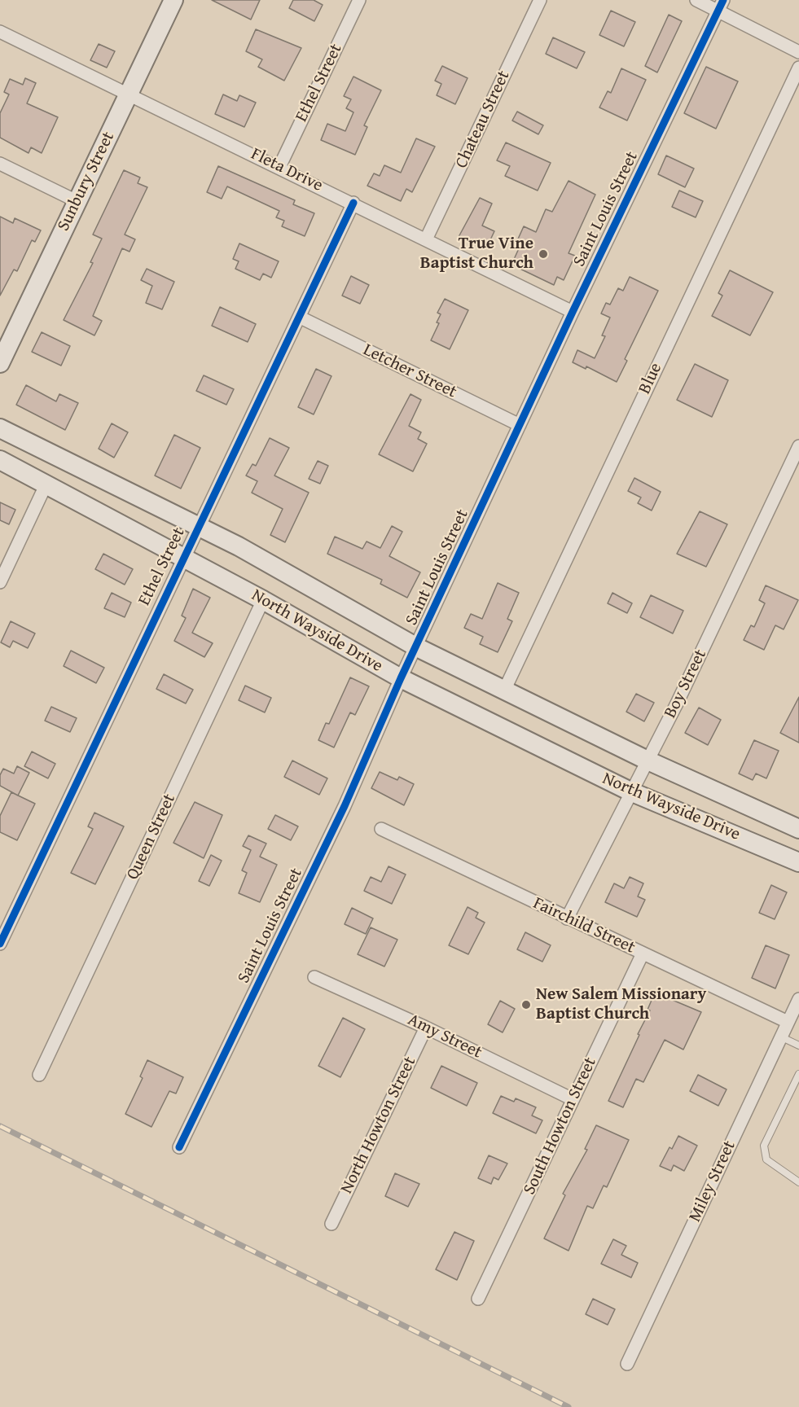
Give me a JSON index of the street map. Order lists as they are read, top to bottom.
{
  "streets": {
    "main road": ["Sunbury Street", "North Wayside Drive"],
    "street": [
      "Ethel Street",
      "Chateau Street",
      "Fleta Drive",
      "Saint Louis Street",
      "Letcher Street",
      "Blue",
      "Boy Street",
      "Queen Street",
      "Fairchild Street",
      "Amy Street",
      "North Howton Street",
      "South Howton Street",
      "Miley Street"
    ]
  },
  "crossings": [
    ["Ethel Street", "Fleta Drive"],
    ["Ethel Street", "Letcher Street"],
    ["Ethel Street", "North Wayside Drive"],
    ["Chateau Street", "Fleta Drive"],
    ["Fleta Drive", "Sunbury Street"],
    ["Fleta Drive", "Saint Louis Street"],
    ["Saint Louis Street", "Letcher Street"],
    ["Saint Louis Street", "North Wayside Drive"],
    ["Blue", "North Wayside Drive"],
    ["North Wayside Drive", "Boy Street"],
    ["North Wayside Drive", "Queen Street"],
    ["Boy Street", "Fairchild Street"],
    ["Fairchild Street", "South Howton Street"],
    ["Fairchild Street", "Miley Street"],
    ["Amy Street", "North Howton Street"],
    ["Amy Street", "South Howton Street"]
  ],
  "places": ["True Vine Baptist Church", "New Salem Missionary Baptist Church"]
}
